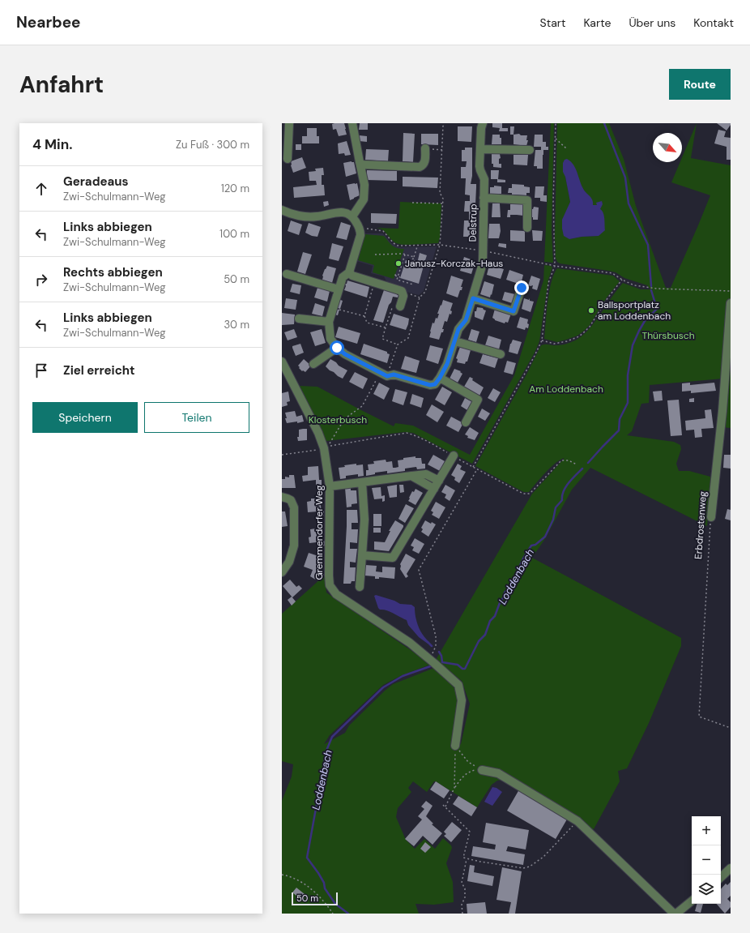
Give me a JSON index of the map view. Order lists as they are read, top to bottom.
{
  "streets": {
    "street": ["Delstrup", "Erbdrostenweg", "Gremmendorfer Weg"]
  },
  "water": ["Loddenbach"],
  "parks": ["Thürsbusch", "Am Loddenbach", "Klosterbusch"],
  "places": ["Janusz-Korczak-Haus", "Ballsportplatz am Loddenbach"],
  "scale_bar": "50 m",
  "north": "bottom right",
  "page": {
    "header": "Nearbee",
    "nav": [
      "Start",
      "Karte",
      "Über uns",
      "Kontakt"
    ],
    "buttons": [
      "Route",
      ["Speichern", "Teilen"]
    ],
    "title": "Anfahrt",
    "heading": ["4 Min.", "Zu Fuß · 300 m"],
    "list": [
      ["Geradeaus", "Zwi-Schulmann-Weg", "120 m"],
      ["Links abbiegen", "Zwi-Schulmann-Weg", "100 m"],
      ["Rechts abbiegen", "Zwi-Schulmann-Weg", "50 m"],
      ["Links abbiegen", "Zwi-Schulmann-Weg", "30 m"],
      "Ziel erreicht"
    ],
    "map_buttons": ["+", "−"],
    "scale": "50 m"
  }
}
